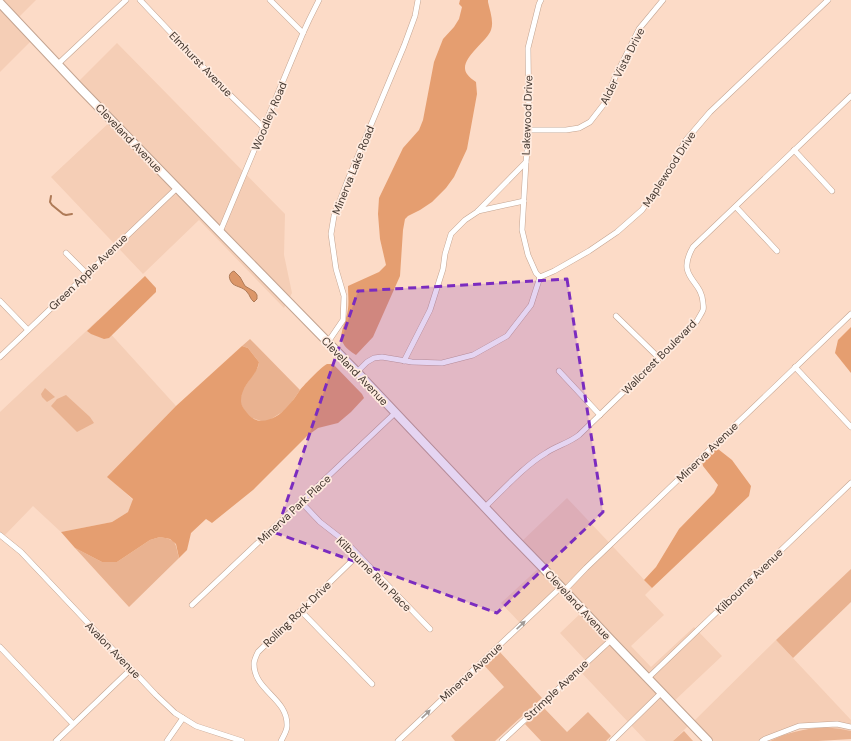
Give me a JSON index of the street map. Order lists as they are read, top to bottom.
{
  "streets": {
    "main road": ["Cleveland Avenue"],
    "street": [
      "Elmhurst Avenue",
      "Alder Vista Drive",
      "Lakewood Drive",
      "Woodley Road",
      "Maplewood Drive",
      "Minerva Lake Road",
      "Green Apple Avenue",
      "Wallcrest Boulevard",
      "Minerva Avenue",
      "Minerva Park Place",
      "Kilbourne Run Place",
      "Kilbourne Avenue",
      "Rolling Rock Drive",
      "Avalon Avenue",
      "Strimple Avenue"
    ]
  },
  "crossings": [
    ["Elmhurst Avenue", "Woodley Road"],
    ["Alder Vista Drive", "Lakewood Drive"],
    ["Woodley Road", "Cleveland Avenue"],
    ["Cleveland Avenue", "Minerva Lake Road"],
    ["Cleveland Avenue", "Green Apple Avenue"],
    ["Cleveland Avenue", "Wallcrest Boulevard"],
    ["Cleveland Avenue", "Minerva Avenue"],
    ["Cleveland Avenue", "Minerva Park Place"],
    ["Cleveland Avenue", "Kilbourne Avenue"],
    ["Cleveland Avenue", "Strimple Avenue"],
    ["Minerva Park Place", "Kilbourne Run Place"],
    ["Kilbourne Run Place", "Rolling Rock Drive"]
  ],
  "one_way": ["Minerva Avenue"]
}
